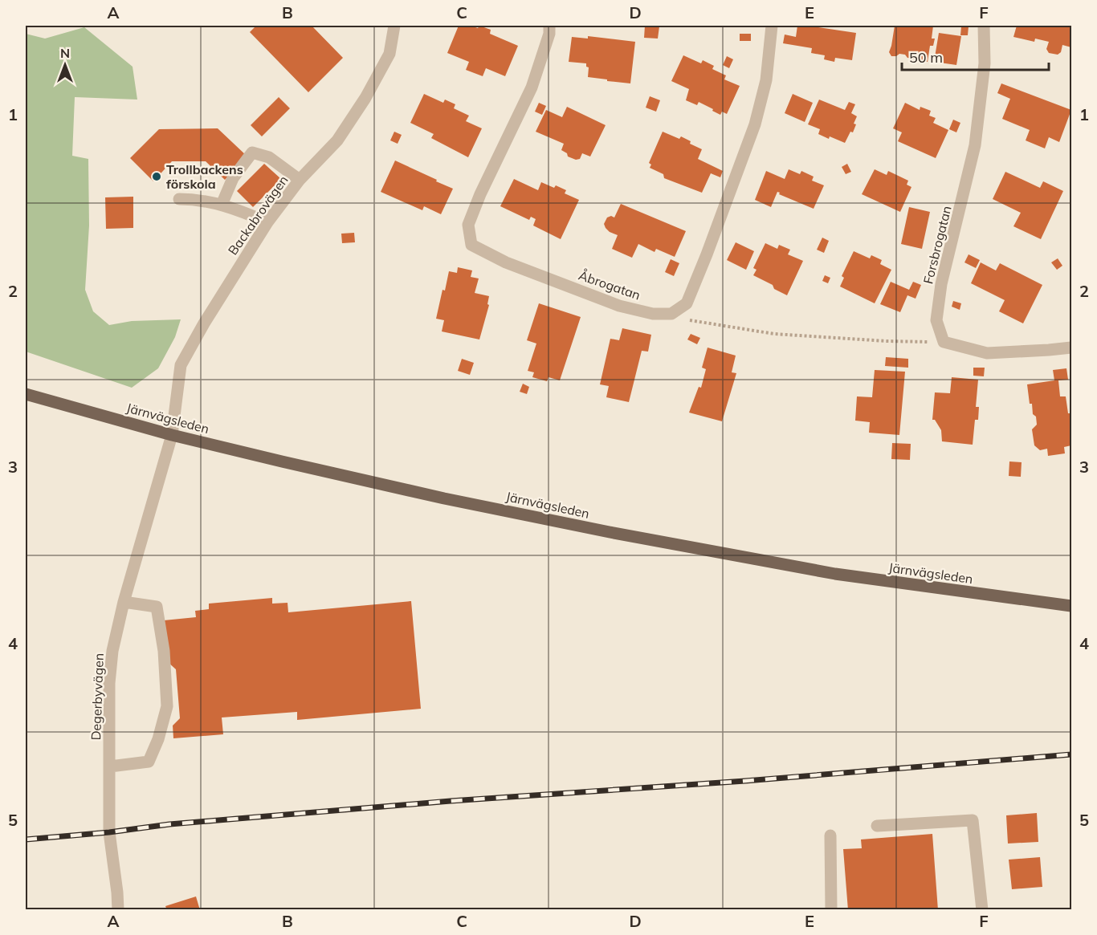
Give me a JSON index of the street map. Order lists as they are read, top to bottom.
{
  "streets": {
    "main road": ["Järnvägsleden"],
    "street": [
      "Backabrovägen",
      "Forsbrogatan",
      "Åbrogatan",
      "Degerbyvägen"
    ]
  },
  "crossings": [
    ["Backabrovägen", "Järnvägsleden"],
    ["Backabrovägen", "Degerbyvägen"],
    ["Järnvägsleden", "Degerbyvägen"]
  ],
  "places": ["Trollbackens förskola"],
  "scale_bar": "50 m",
  "north": "top",
  "grid": {
    "columns": [
      "A",
      "B",
      "C",
      "D",
      "E",
      "F"
    ],
    "rows": [
      "1",
      "2",
      "3",
      "4",
      "5"
    ]
  }
}
